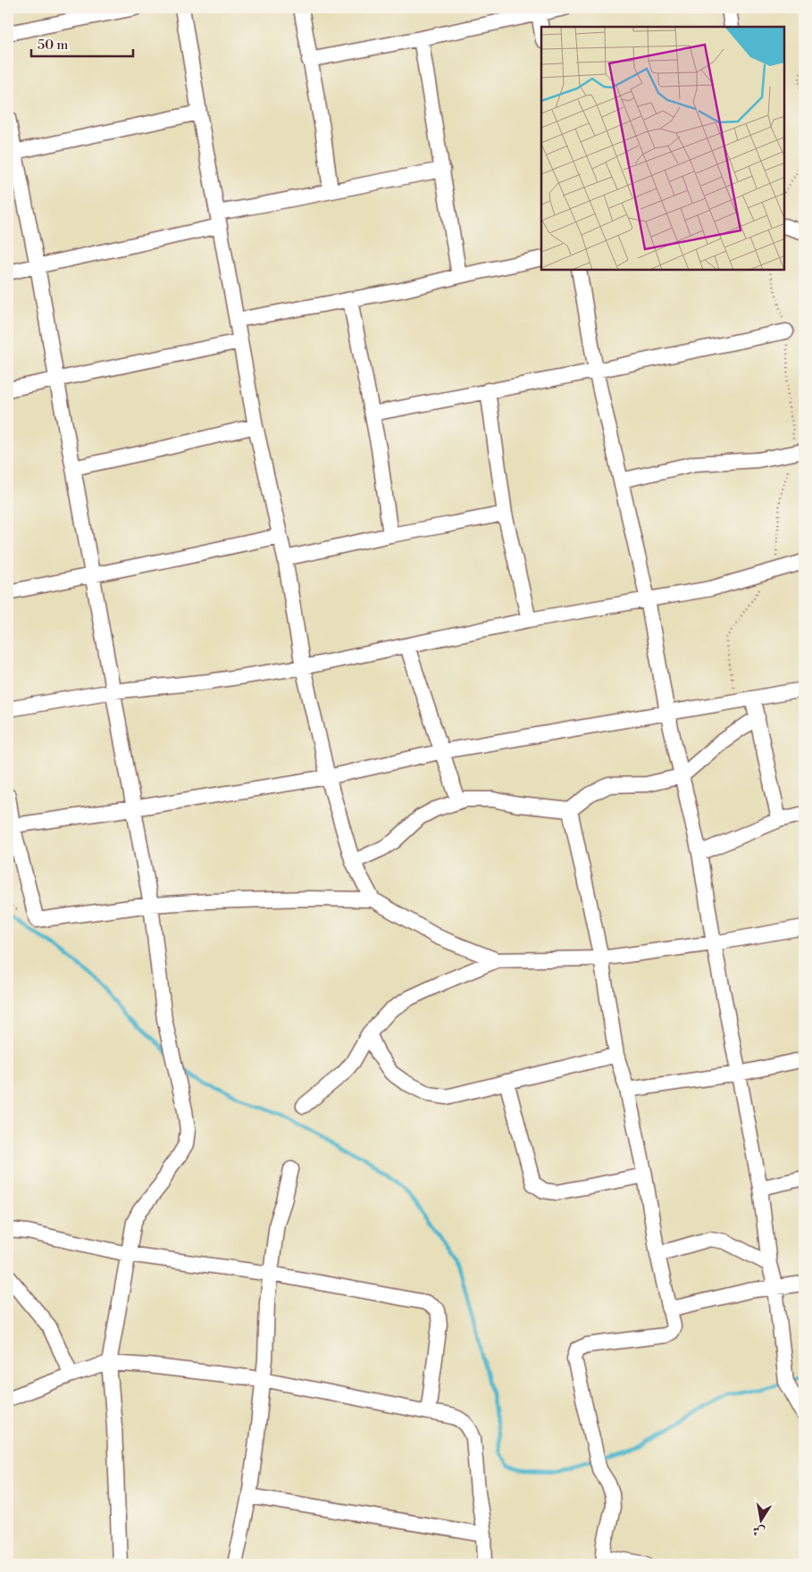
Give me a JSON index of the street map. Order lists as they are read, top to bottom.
{
  "scale_bar": "50 m",
  "north": "bottom"
}
